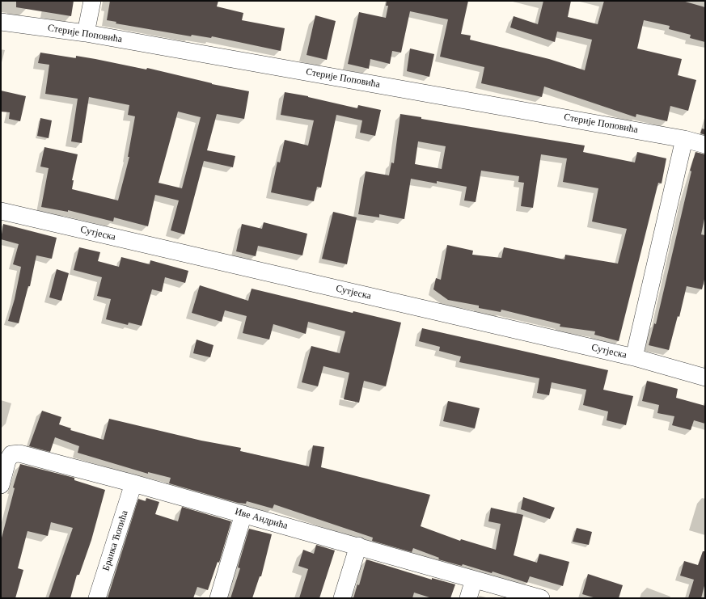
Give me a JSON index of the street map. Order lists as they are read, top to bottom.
{
  "streets": {
    "street": [
      "Стерије Поповића",
      "Сутјеска",
      "Иве Андрића",
      "Бранка Ћопића"
    ]
  },
  "crossings": [
    ["Иве Андрића", "Бранка Ћопића"]
  ]
}
